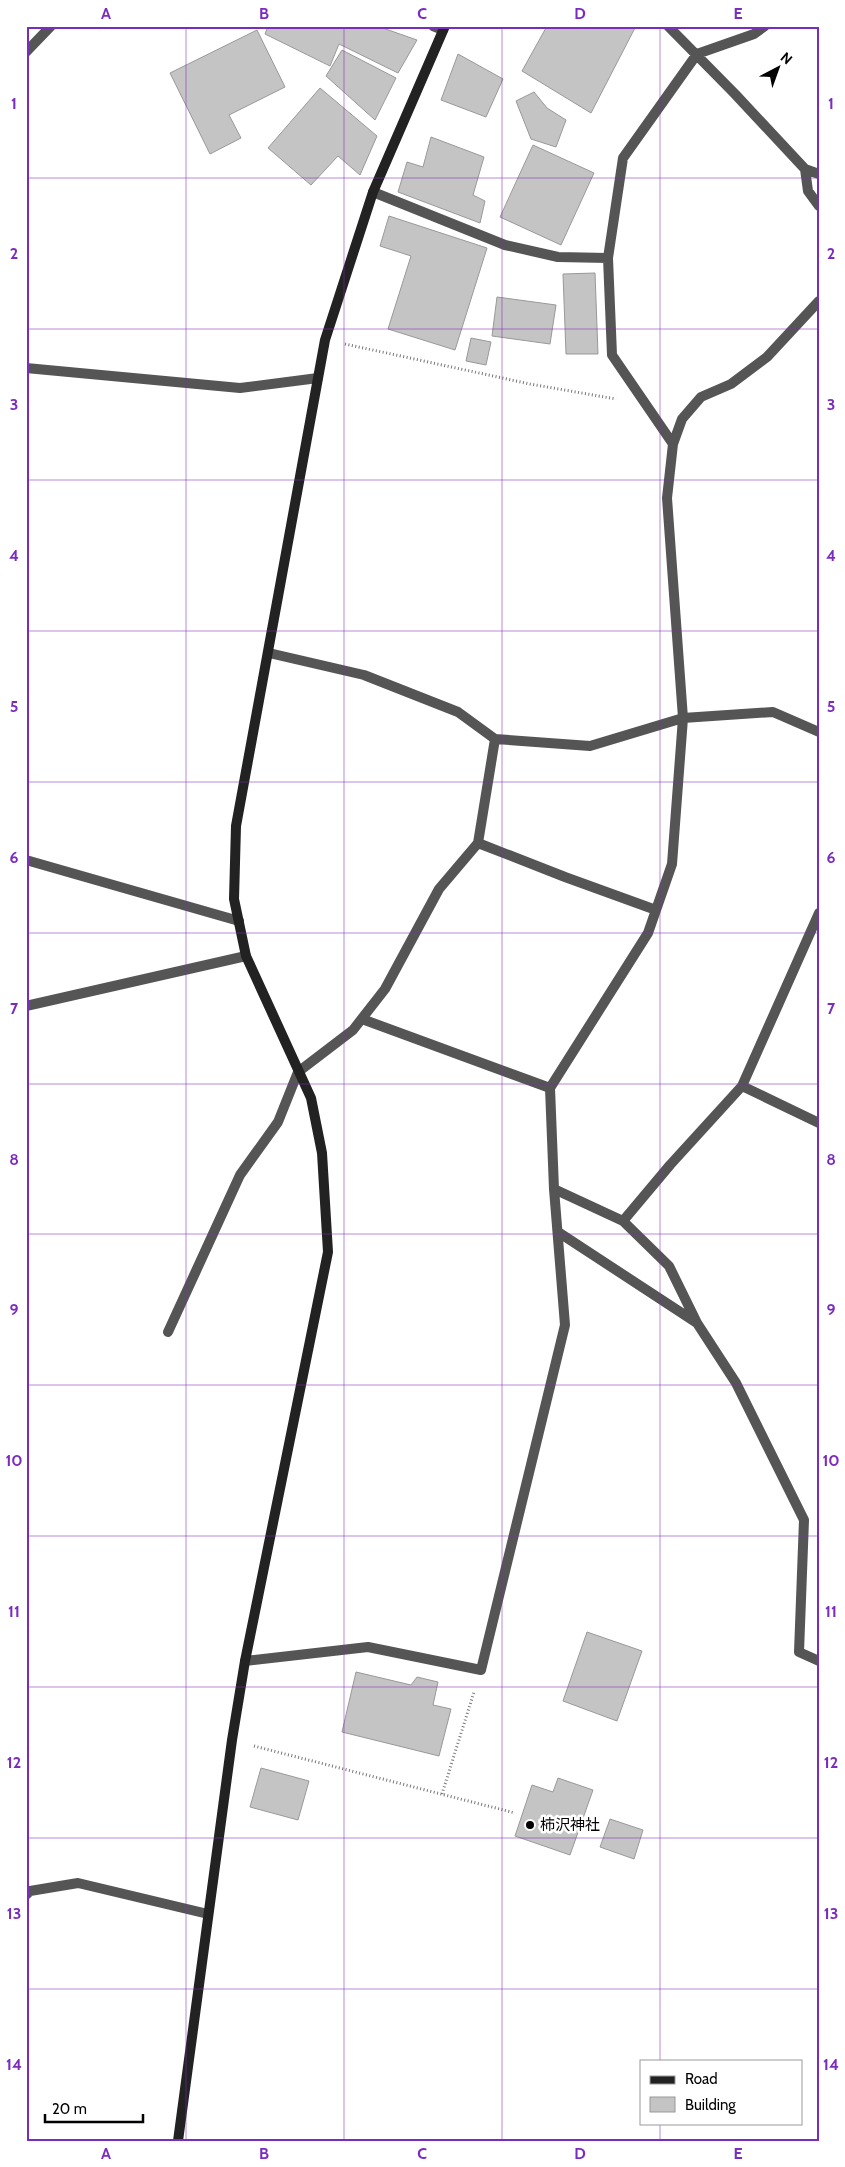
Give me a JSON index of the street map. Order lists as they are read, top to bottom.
{
  "places": ["柿沢神社"],
  "legend": ["Road", "Building"],
  "scale_bar": "20 m",
  "north": "top right",
  "grid": {
    "columns": [
      "A",
      "B",
      "C",
      "D",
      "E"
    ],
    "rows": [
      "1",
      "2",
      "3",
      "4",
      "5",
      "6",
      "7",
      "8",
      "9",
      "10",
      "11",
      "12",
      "13",
      "14"
    ]
  }
}
